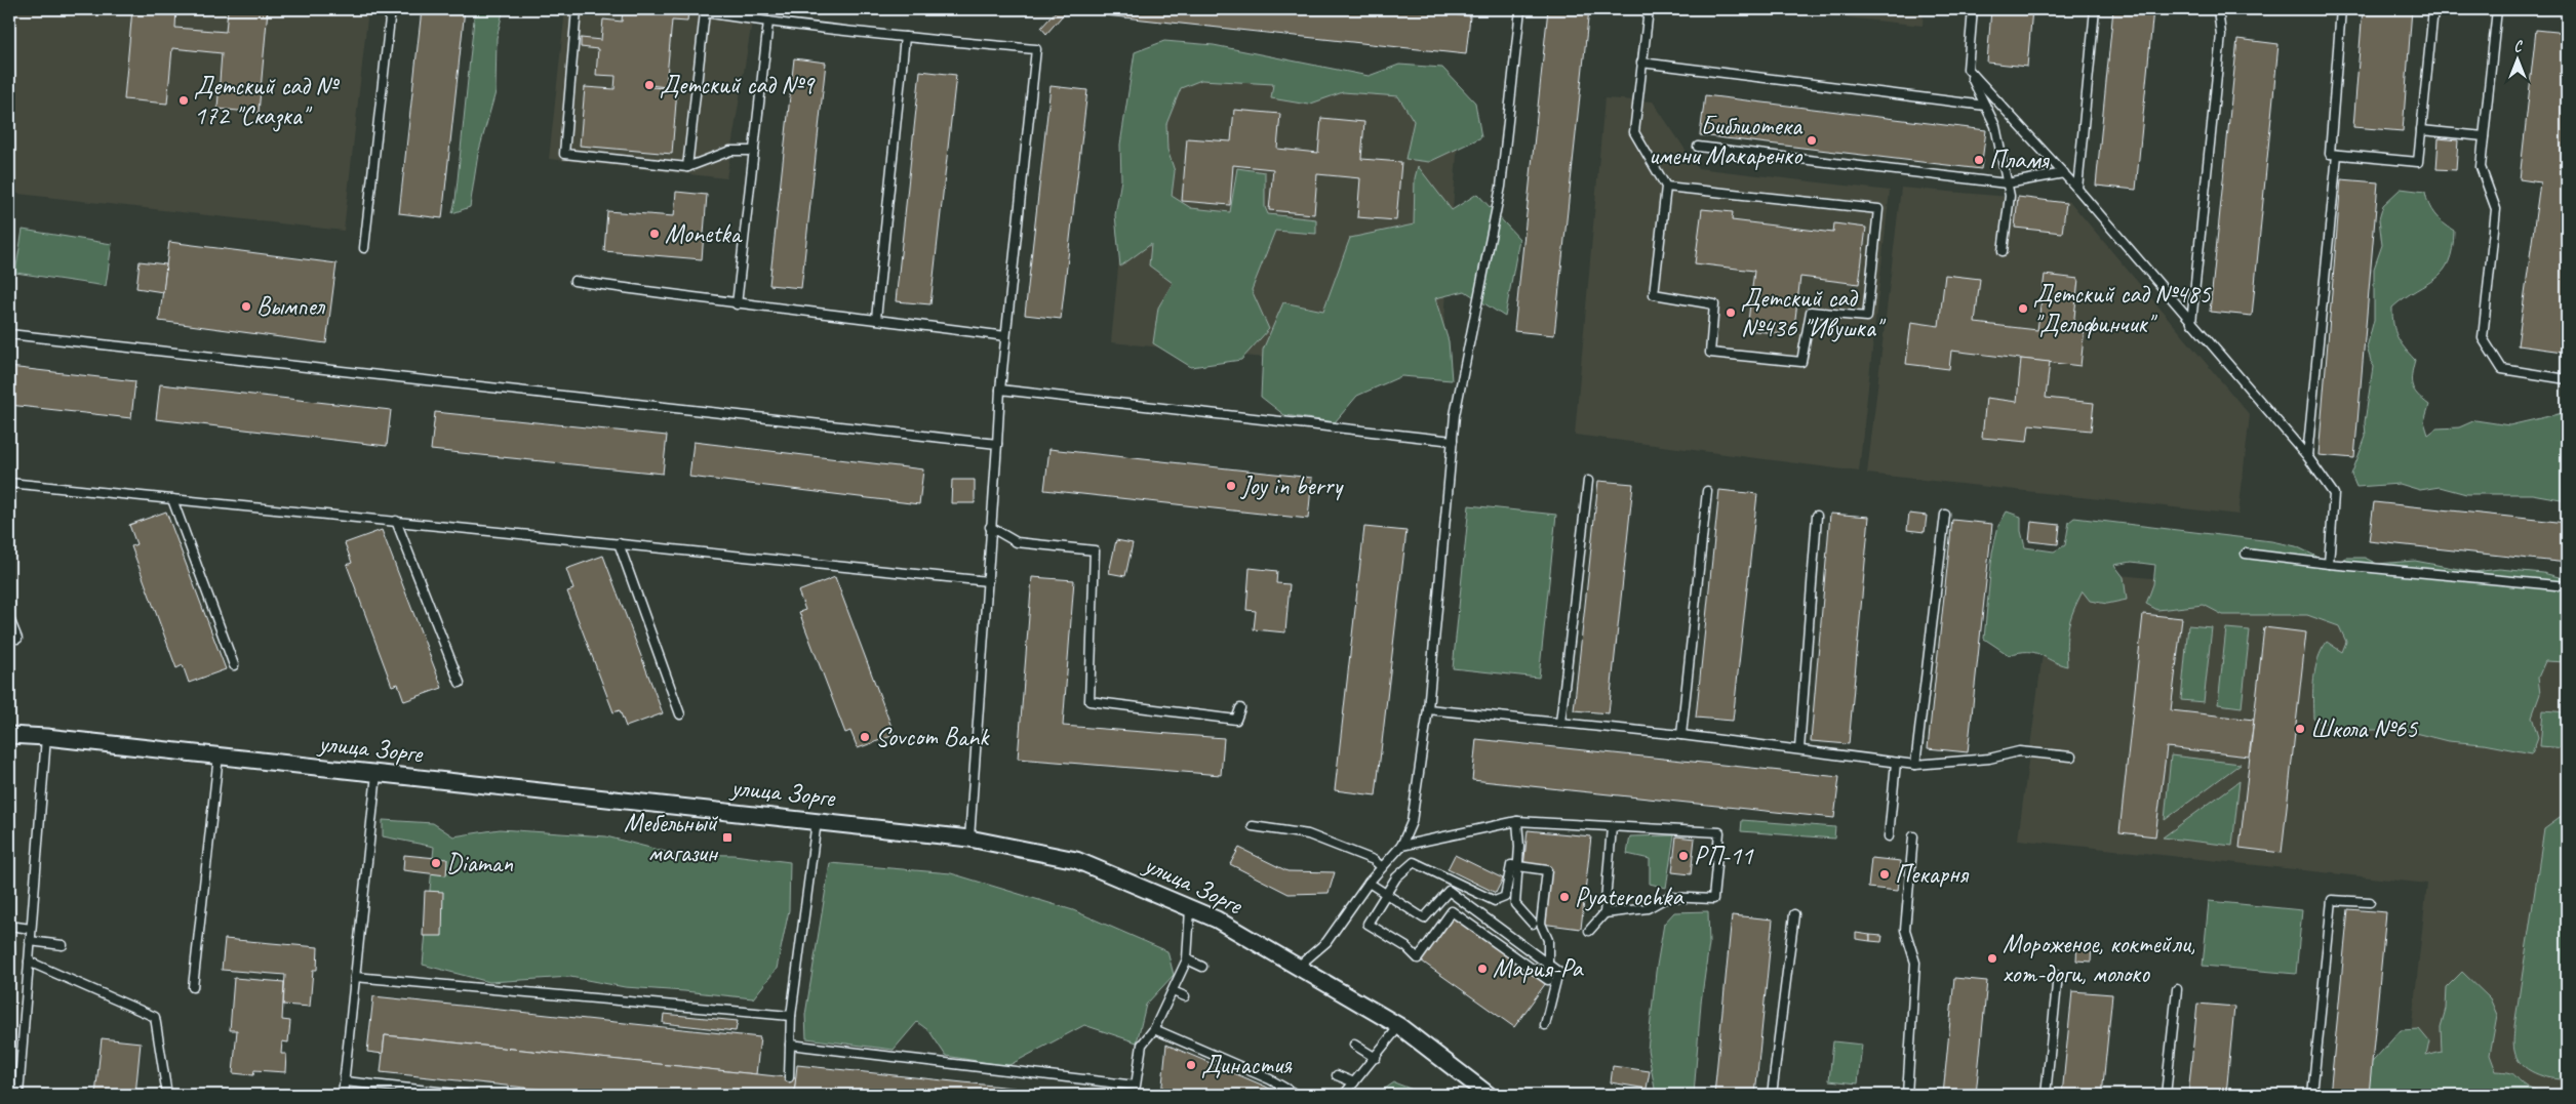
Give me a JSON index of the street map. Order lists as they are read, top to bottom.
{
  "streets": {
    "street": ["улица Зорге"]
  },
  "places": {
    "other": [
      "Детский сад №9",
      "Детский сад № 172 \"Сказка\"",
      "Библиотека имени Макаренко",
      "Пламя",
      "Monetka",
      "Вымпел",
      "Детский сад №485 \"Дельфинчик\"",
      "Детский сад №436 \"Ивушка\"",
      "Joy in berry",
      "Школа №65",
      "Sovcom Bank",
      "РП-11",
      "Diaman",
      "Пекарня",
      "Pyaterochka",
      "Мороженое, коктейли, хот-доги, молоко",
      "Мария-Ра",
      "Династия"
    ],
    "transit": ["Мебельный магазин"]
  },
  "north": "top"
}
